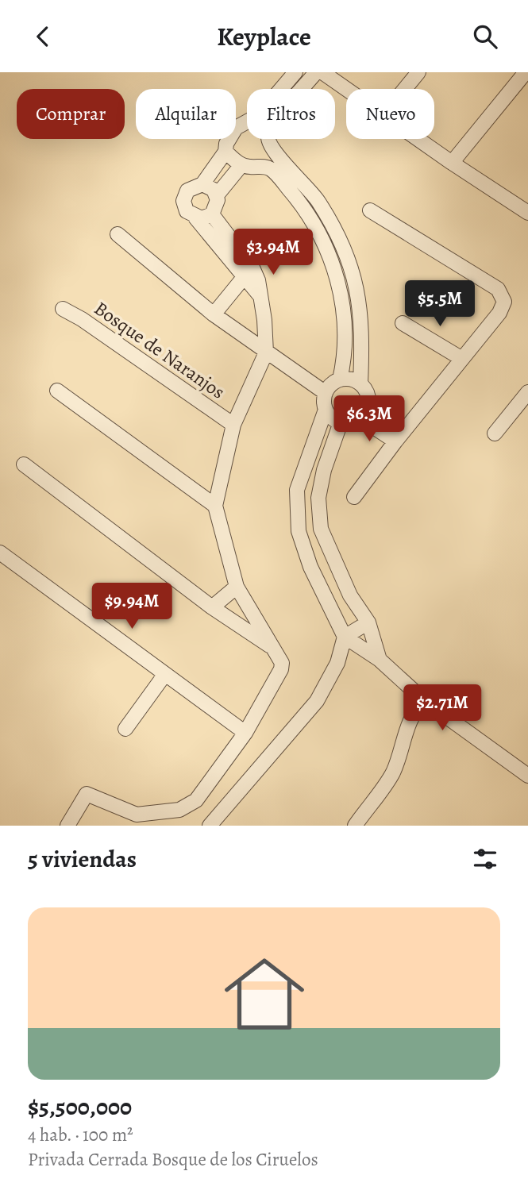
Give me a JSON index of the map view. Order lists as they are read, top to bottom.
{
  "streets": {
    "street": ["Bosque de Naranjos"]
  },
  "page": {
    "header": "Keyplace",
    "chip": [
      "Comprar",
      "Alquilar",
      "Filtros",
      "Nuevo"
    ],
    "price": [
      "$3.94M",
      "$5.5M",
      "$6.3M",
      "$9.94M",
      "$2.71M"
    ],
    "heading": "5 viviendas",
    "list": [
      {
        "name": "$5,500,000",
        "note": "4 hab. · 100 m² · Privada Cerrada Bosque de los Ciruelos"
      }
    ]
  }
}
